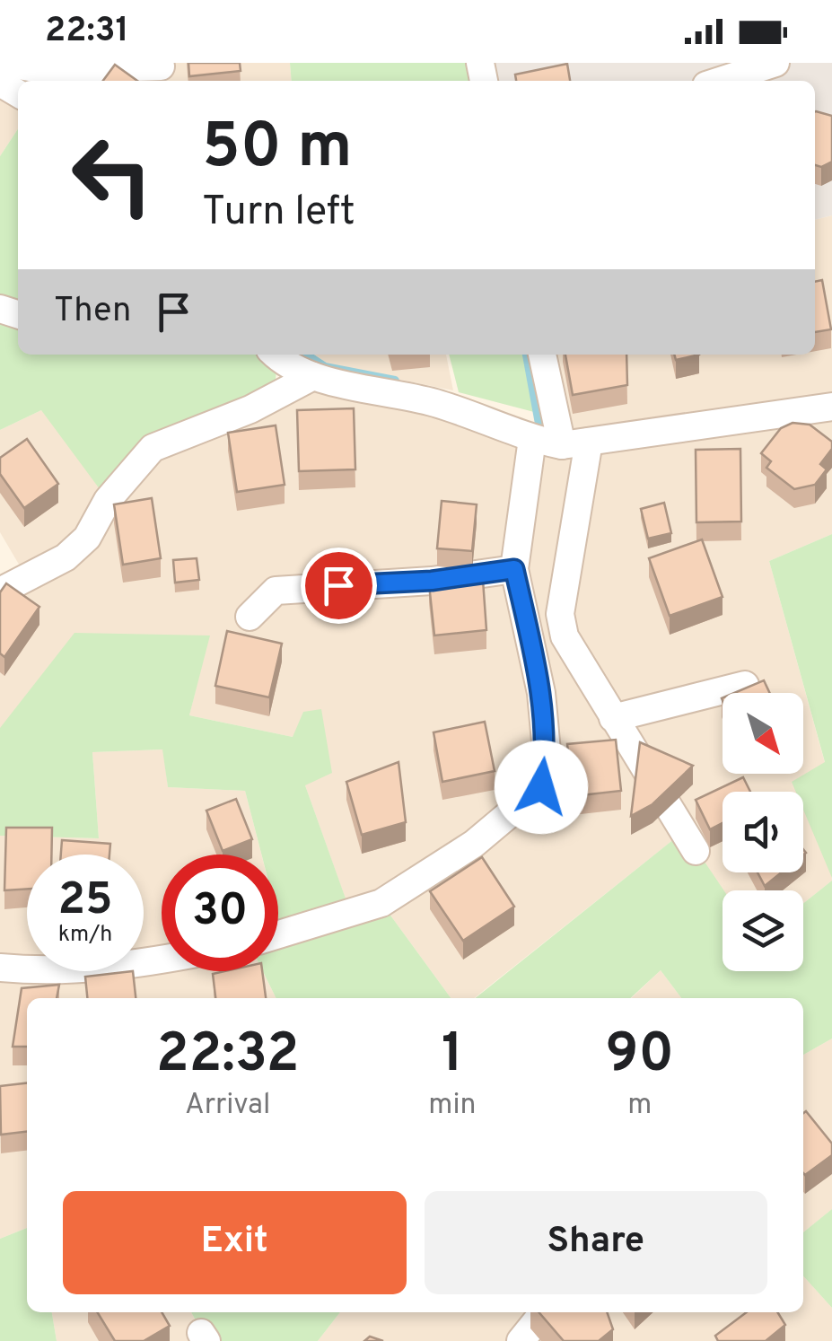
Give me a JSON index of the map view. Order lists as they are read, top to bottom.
{
  "north": "bottom right",
  "page": {
    "status": "22:31",
    "turn": ["50 m", "Turn left"],
    "then": "Then",
    "speed": "25 km/h",
    "limit": "30",
    "eta": [
      "22:32",
      "Arrival",
      "1",
      "min",
      "90",
      "m"
    ],
    "buttons": ["Exit", "Share"]
  }
}
